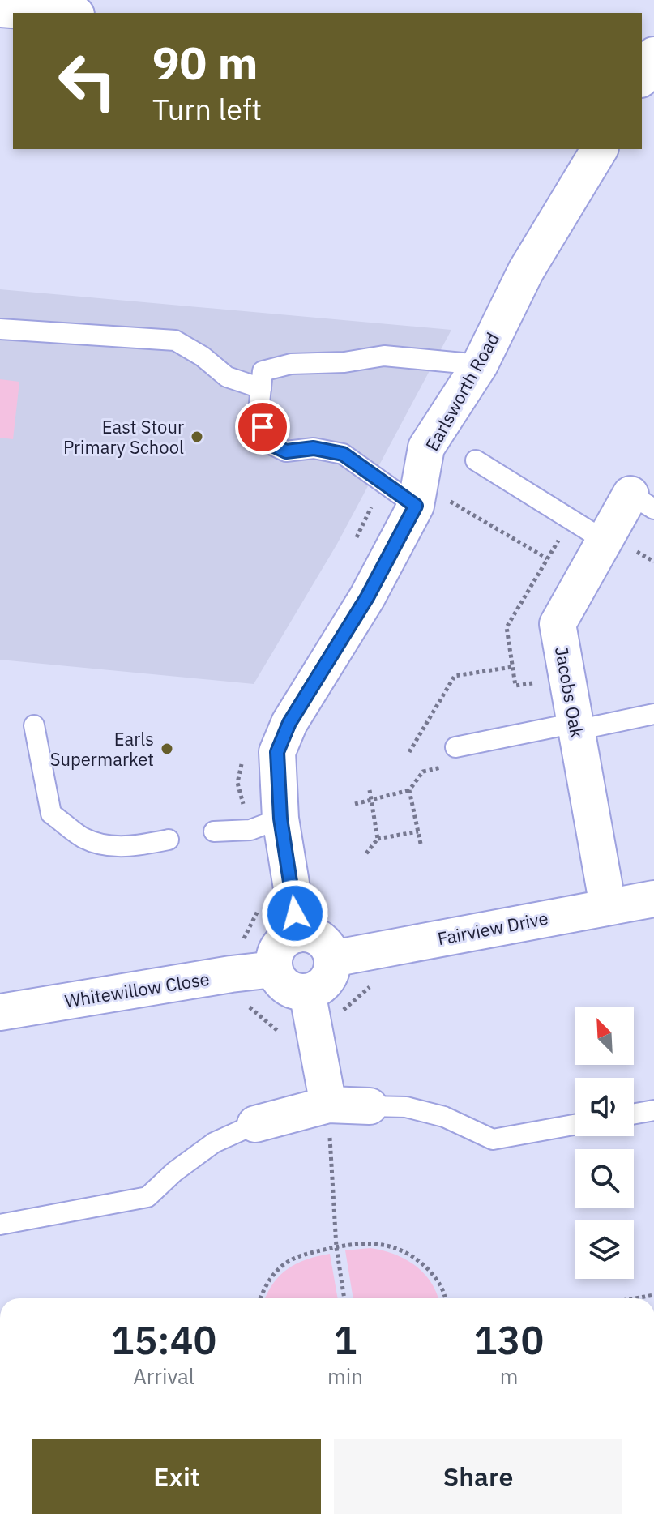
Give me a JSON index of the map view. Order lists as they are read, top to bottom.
{
  "streets": {
    "street": [
      "Earlsworth Road",
      "Jacobs Oak",
      "Fairview Drive",
      "Whitewillow Close"
    ]
  },
  "crossings": [
    ["Earlsworth Road", "Fairview Drive"],
    ["Earlsworth Road", "Whitewillow Close"],
    ["Jacobs Oak", "Fairview Drive"],
    ["Fairview Drive", "Whitewillow Close"]
  ],
  "places": ["East Stour Primary School", "Earls Supermarket"],
  "north": "top left",
  "page": {
    "turn": ["90 m", "Turn left"],
    "eta": [
      "15:40",
      "Arrival",
      "1",
      "min",
      "130",
      "m"
    ],
    "buttons": ["Exit", "Share"]
  }
}
